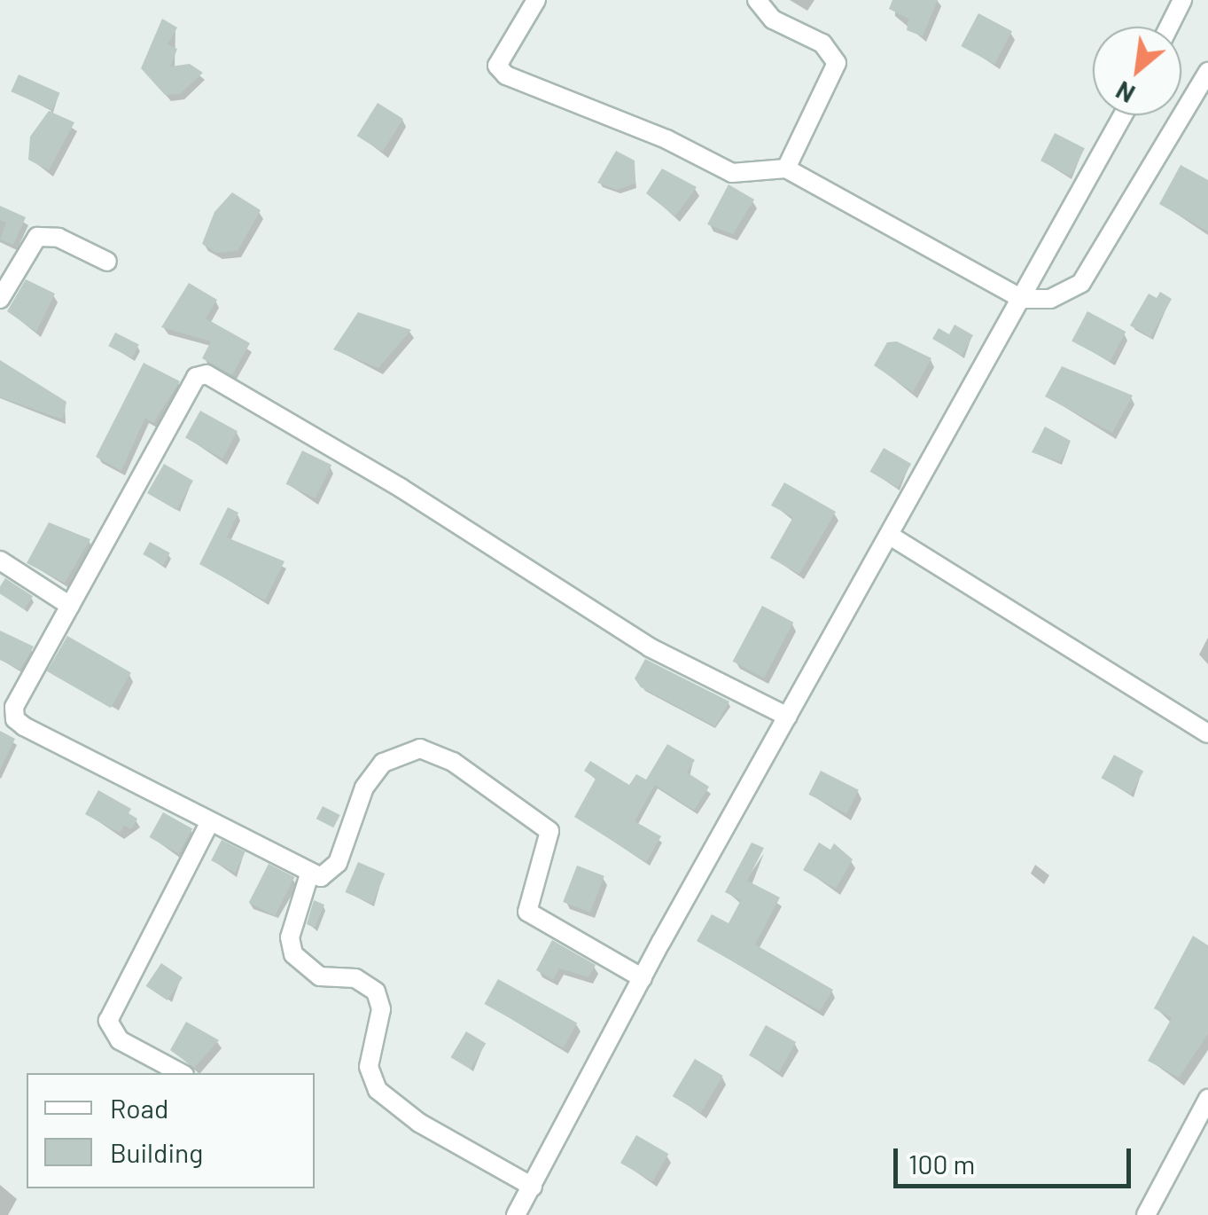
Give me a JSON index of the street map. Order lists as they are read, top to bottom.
{
  "legend": ["Road", "Building"],
  "scale_bar": "100 m",
  "north": "bottom left"
}
